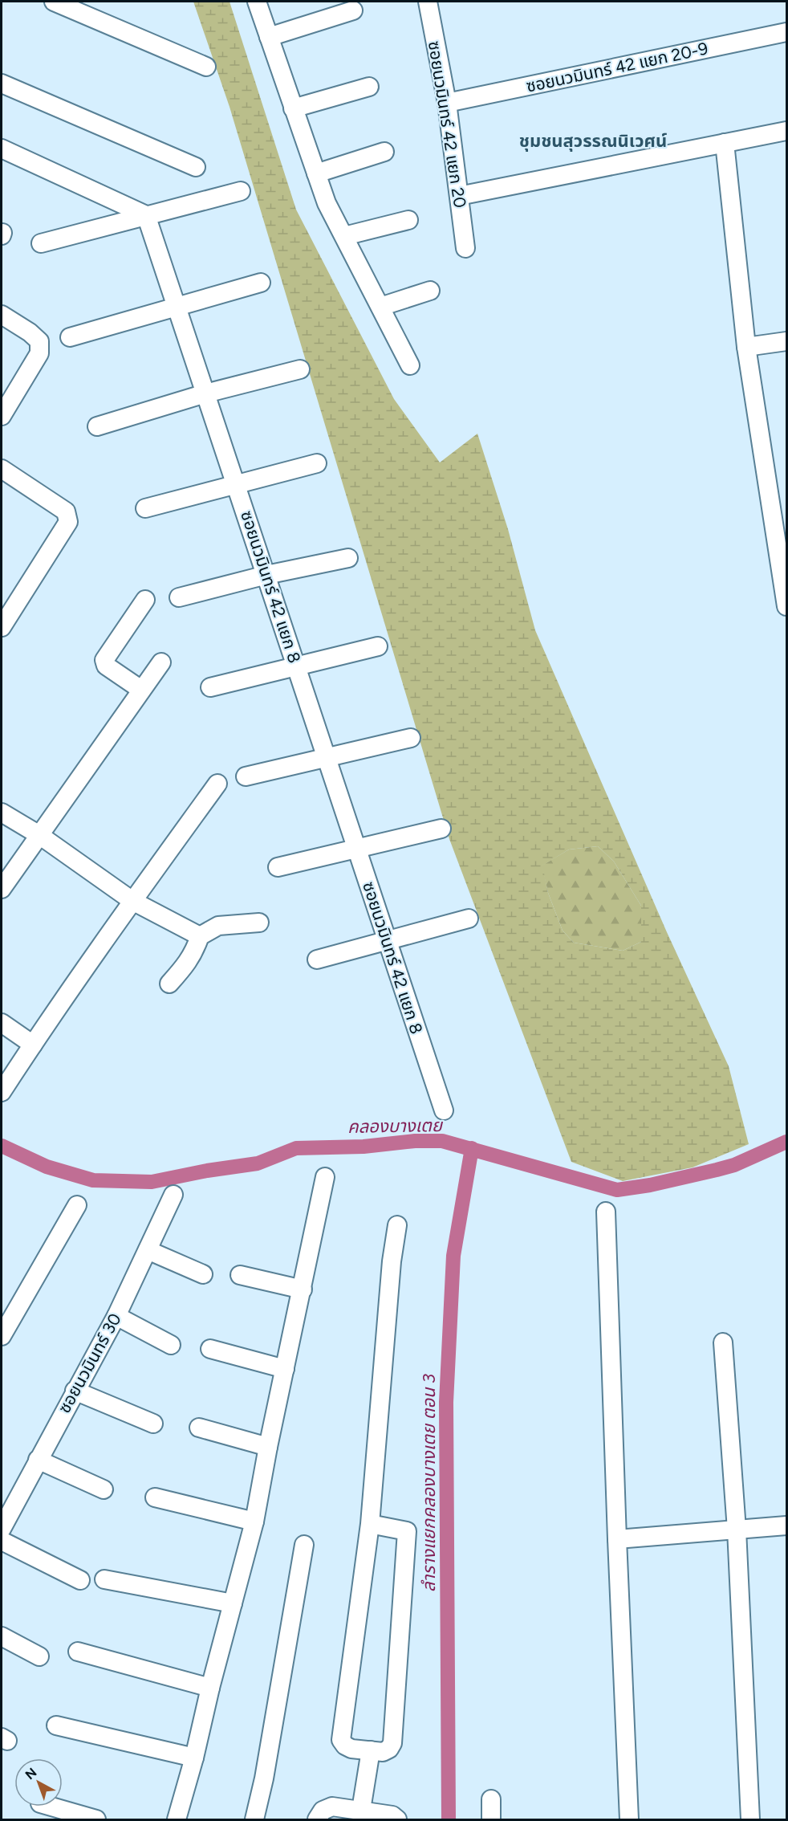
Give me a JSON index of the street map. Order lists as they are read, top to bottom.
{
  "streets": {
    "street": [
      "ซอยนวมินทร์ 42 แยก 20-9",
      "ซอยนวมินทร์ 42 แยก 20",
      "ซอยนวมินทร์ 42 แยก 8",
      "ซอยนวมินทร์ 30"
    ]
  },
  "crossings": [
    ["ซอยนวมินทร์ 42 แยก 20-9", "ซอยนวมินทร์ 42 แยก 20"]
  ],
  "districts": ["ชุมชนสุวรรณนิเวศน์"],
  "water": ["คลองบางเตย", "ลำรางแยกคลองบางเตย ตอน 3"],
  "north": "top left"
}
